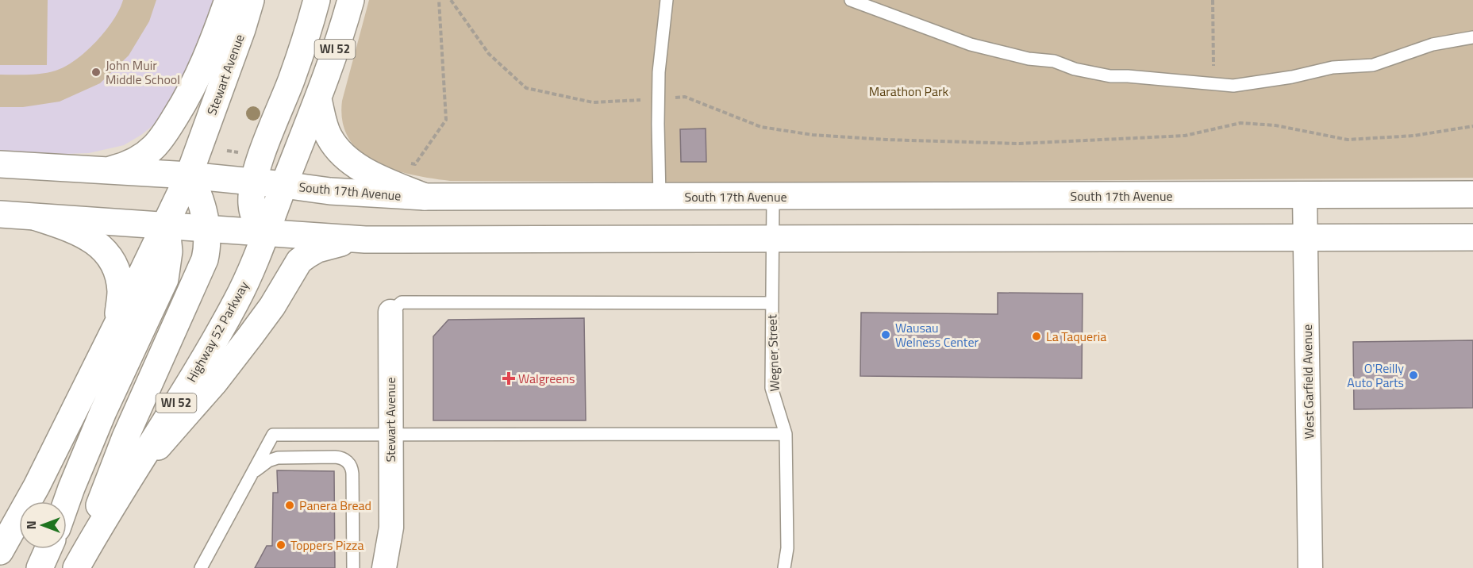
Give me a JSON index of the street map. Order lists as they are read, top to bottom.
{
  "streets": {
    "main road": [
      "WI 52",
      "Stewart Avenue",
      "South 17th Avenue",
      "Highway 52 Parkway"
    ],
    "street": ["West Garfield Avenue"],
    "lane": ["Wegner Street"]
  },
  "crossings": [
    ["WI 52", "South 17th Avenue"],
    ["WI 52", "Highway 52 Parkway"],
    ["Stewart Avenue", "South 17th Avenue"],
    ["South 17th Avenue", "Highway 52 Parkway"],
    ["South 17th Avenue", "Wegner Street"],
    ["South 17th Avenue", "West Garfield Avenue"]
  ],
  "parks": ["Marathon Park"],
  "places": {
    "other": [
      "John Muir Middle School",
      "Wausau Welness Center",
      "La Taqueria",
      "O'Reilly Auto Parts",
      "Panera Bread",
      "Toppers Pizza"
    ],
    "health": ["Walgreens"]
  },
  "north": "left"
}
